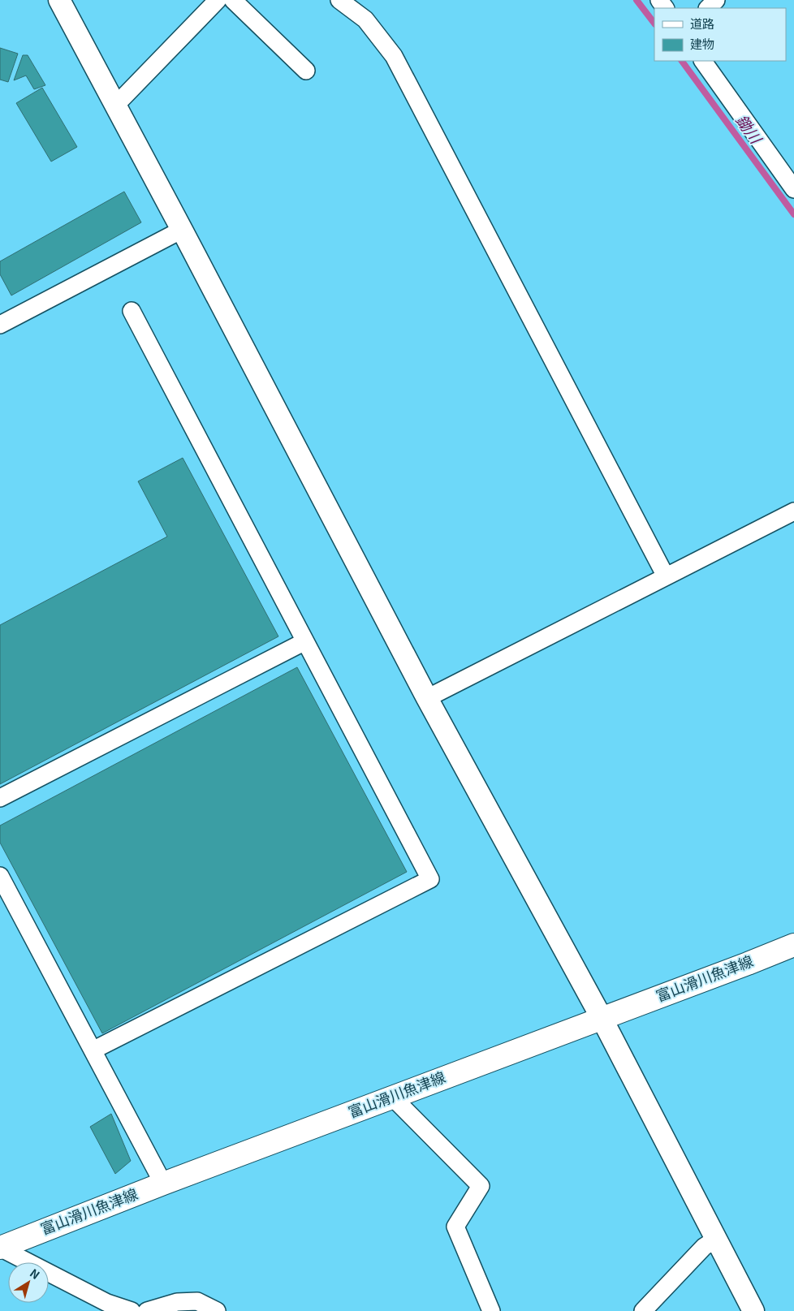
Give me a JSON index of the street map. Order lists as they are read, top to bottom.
{
  "streets": {
    "main road": ["富山滑川魚津線"]
  },
  "water": ["鋤川"],
  "legend": ["道路", "建物"],
  "north": "top right"
}
